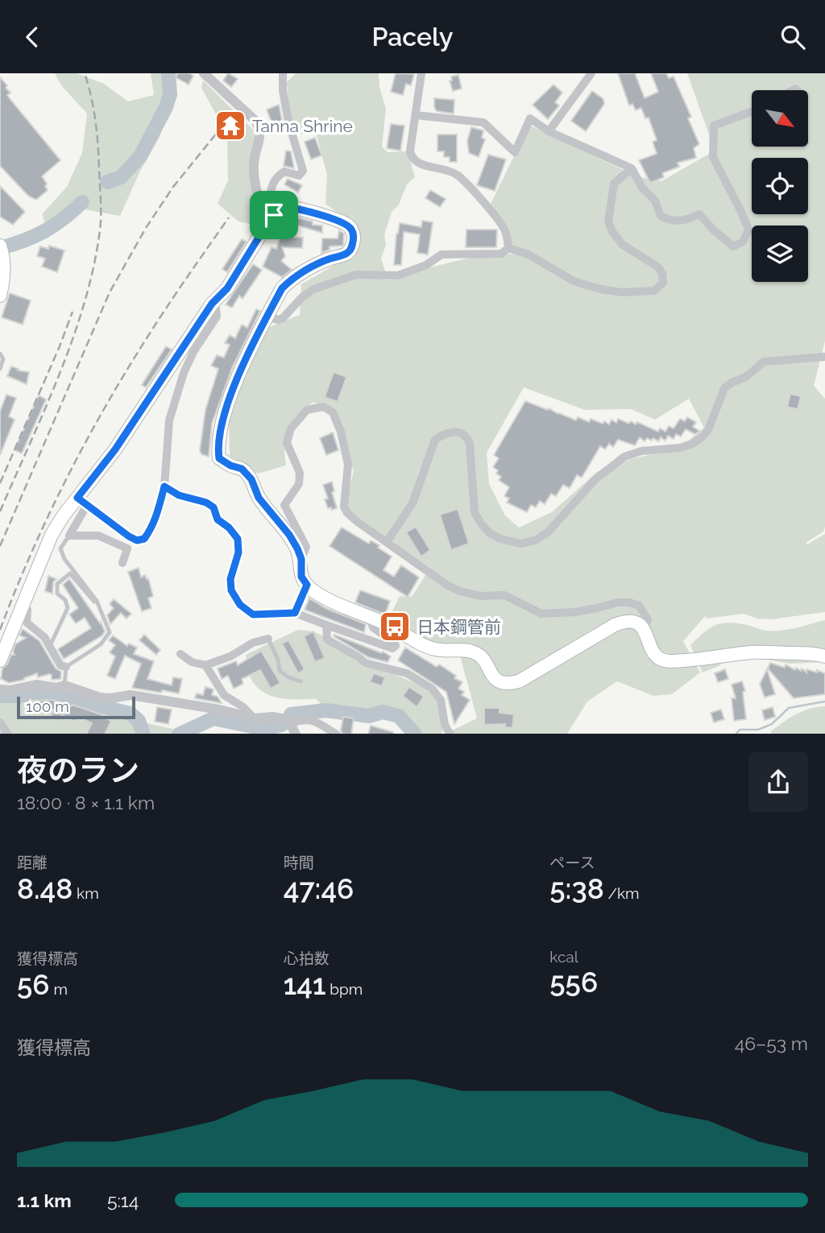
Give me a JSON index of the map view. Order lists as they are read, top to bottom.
{
  "places": {
    "temple": ["Tanna Shrine"],
    "bus stop": ["日本鋼管前"]
  },
  "scale_bar": "100 m",
  "north": "bottom right",
  "page": {
    "header": "Pacely",
    "scale": "100 m",
    "heading": ["夜のラン", "18:00 · 8 × 1.1 km"],
    "stats": [
      ["距離", "8.48 km"],
      ["時間", "47:46"],
      ["ペース", "5:38 /km"],
      ["獲得標高", "56 m"],
      ["心拍数", "141 bpm"],
      ["kcal", "556"]
    ],
    "chart": ["獲得標高", "46–53 m"],
    "list": [
      {
        "name": "1.1 km",
        "note": "5:14"
      }
    ]
  }
}
